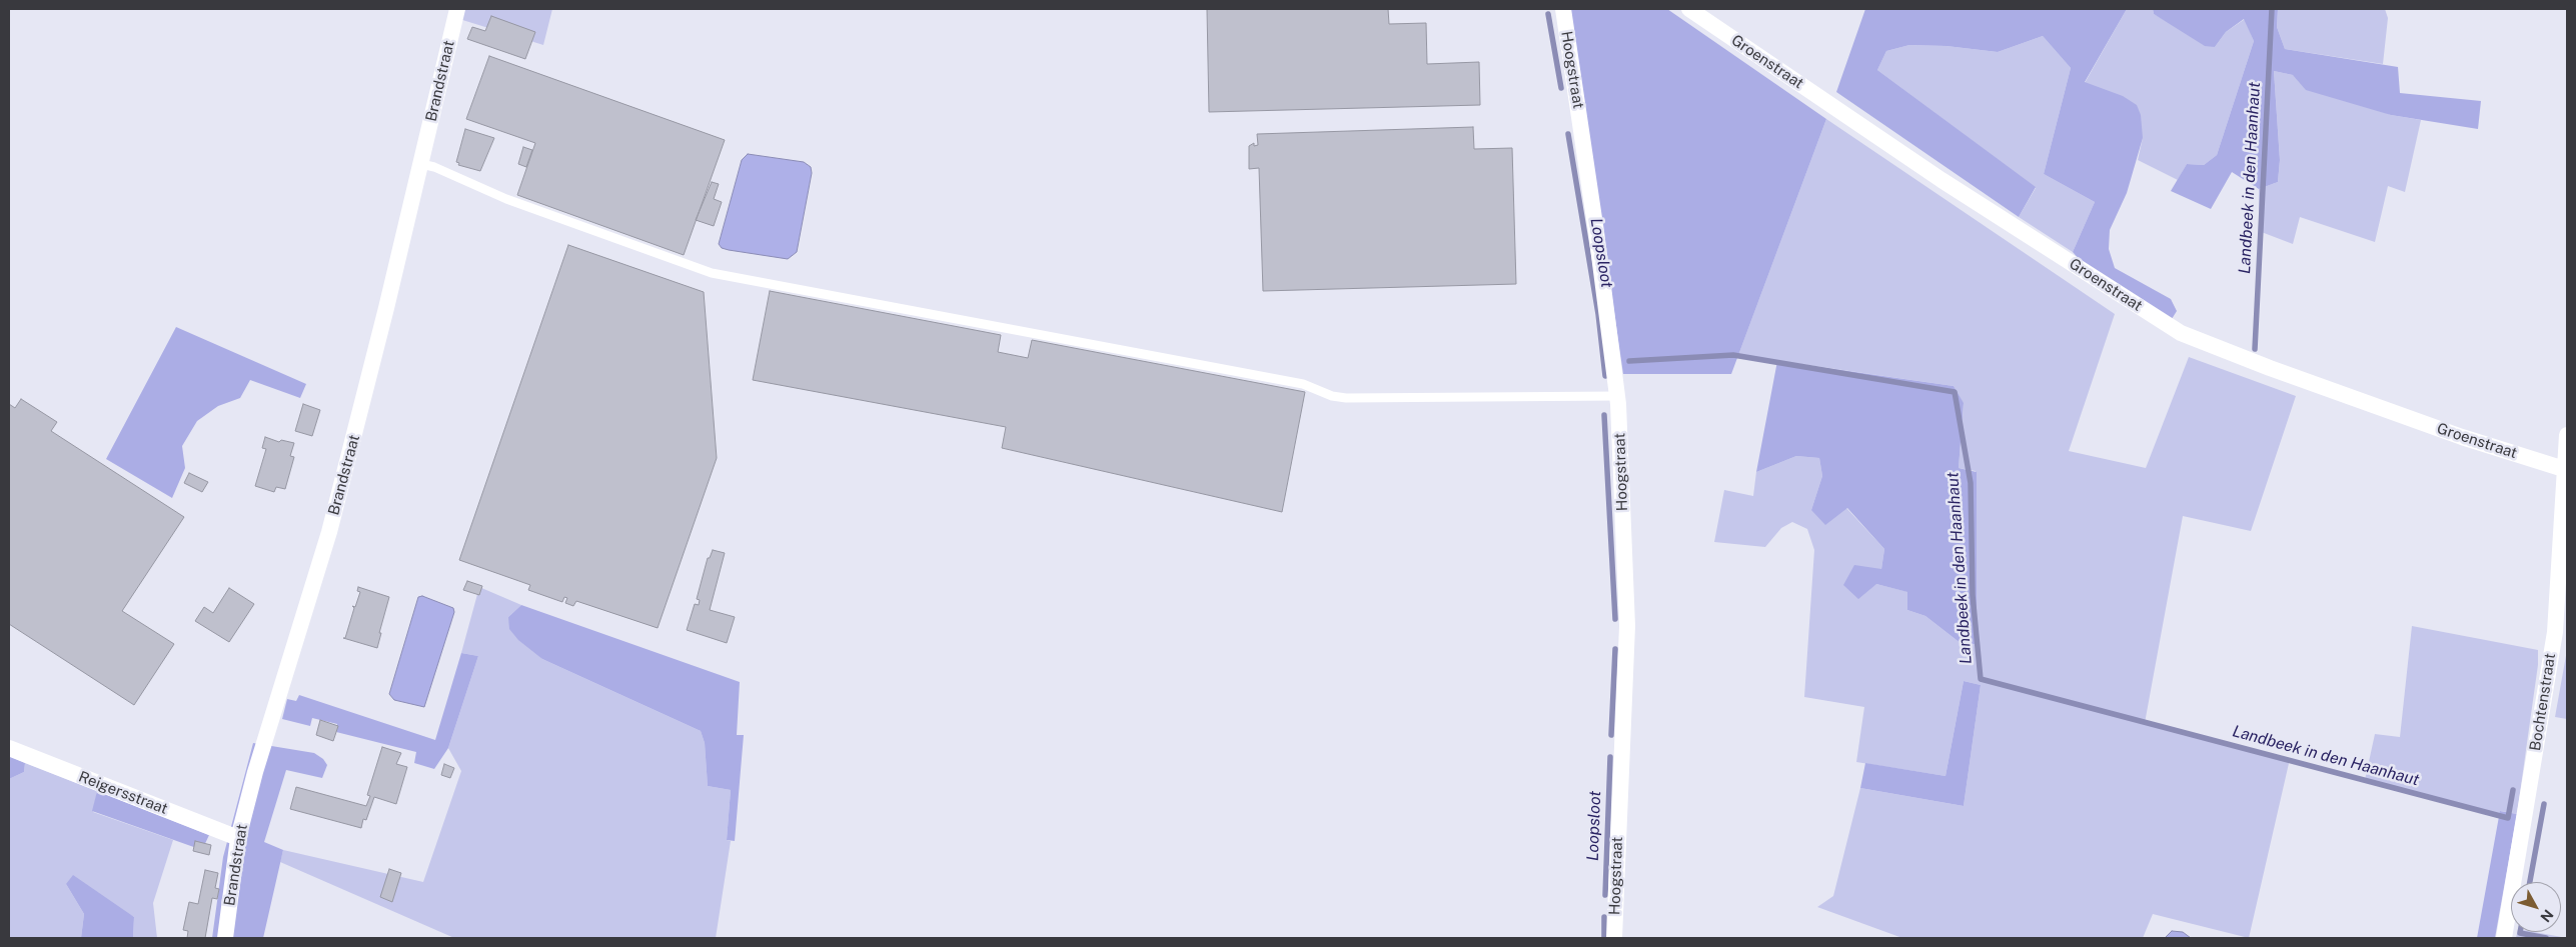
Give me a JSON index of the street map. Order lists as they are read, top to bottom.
{
  "streets": {
    "street": [
      "Groenstraat",
      "Hoogstraat",
      "Brandstraat",
      "Bochtenstraat",
      "Reigersstraat"
    ]
  },
  "crossings": [
    ["Groenstraat", "Bochtenstraat"],
    ["Brandstraat", "Reigersstraat"]
  ],
  "water": ["Landbeek in den Haanhaut", "Loopsloot"],
  "north": "bottom right"
}
